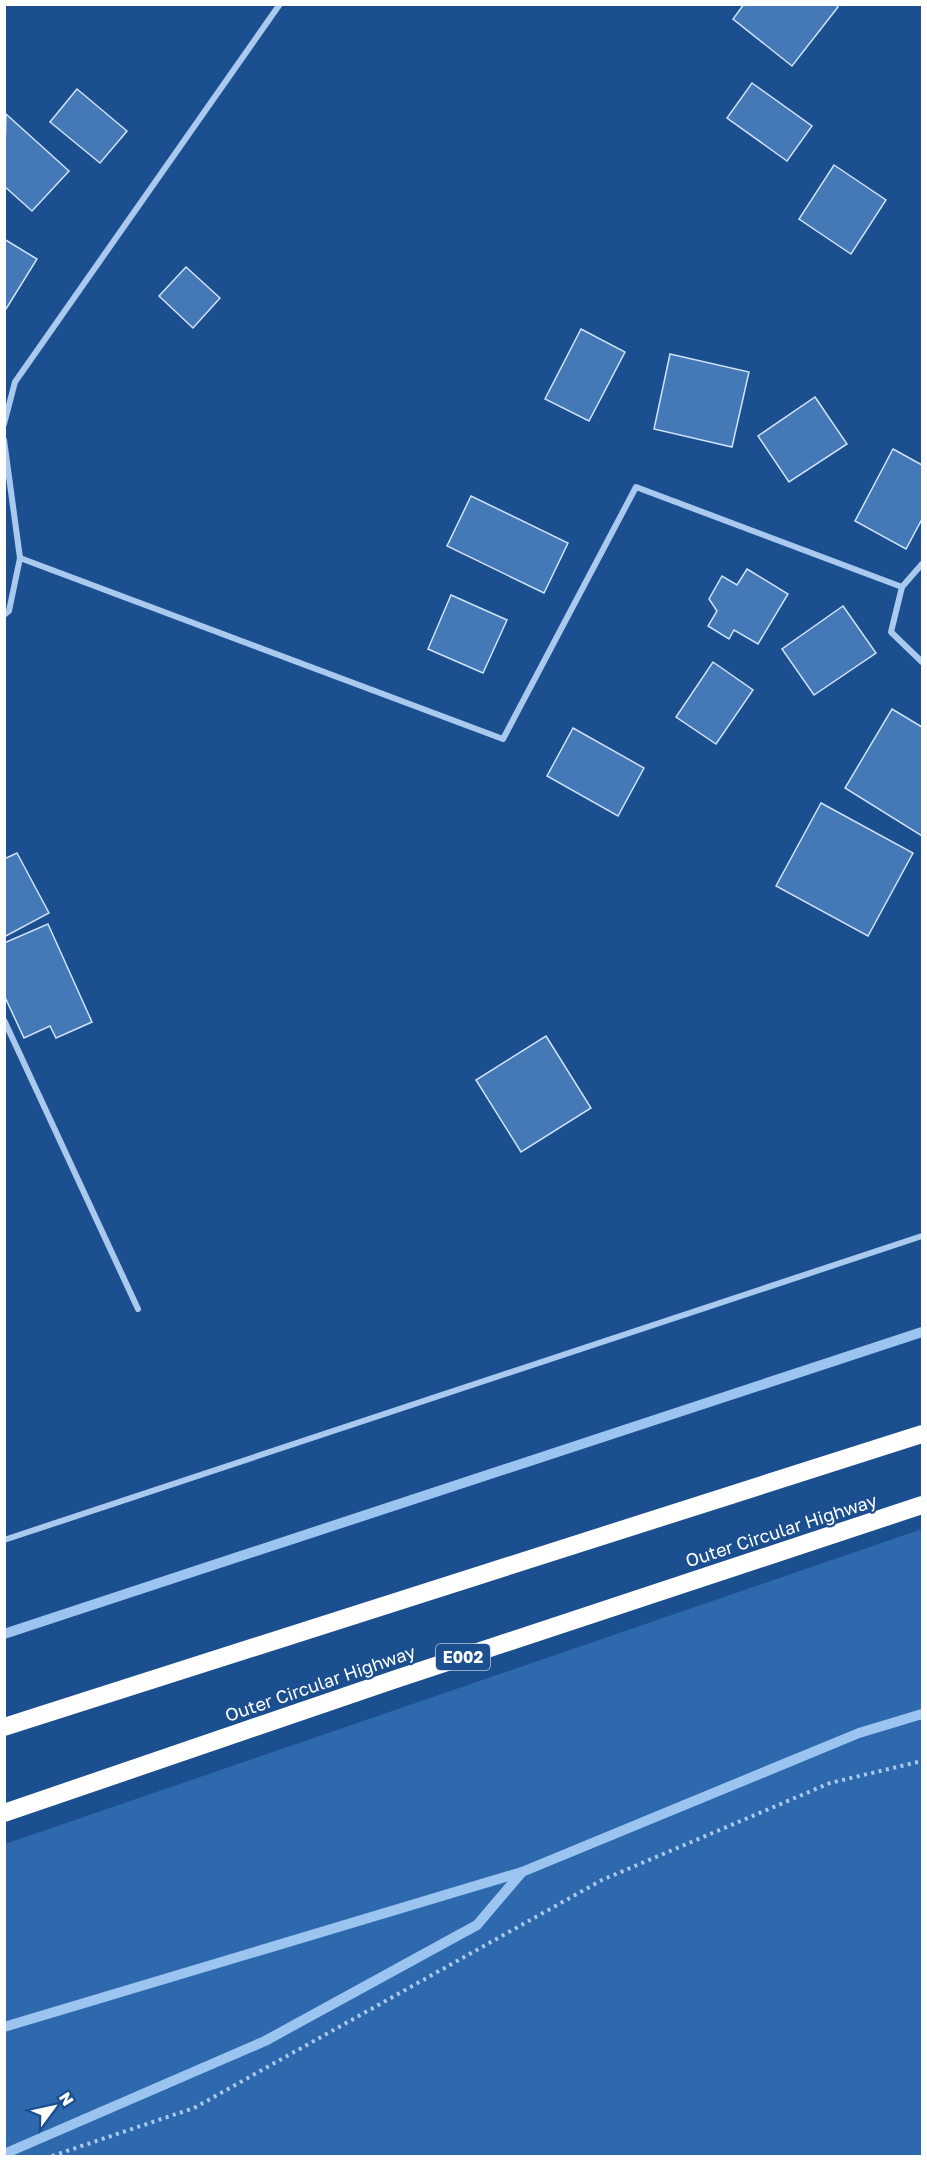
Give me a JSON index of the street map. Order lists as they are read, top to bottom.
{
  "streets": {
    "highway": ["Outer Circular Highway", "E002"]
  },
  "north": "top right"
}
